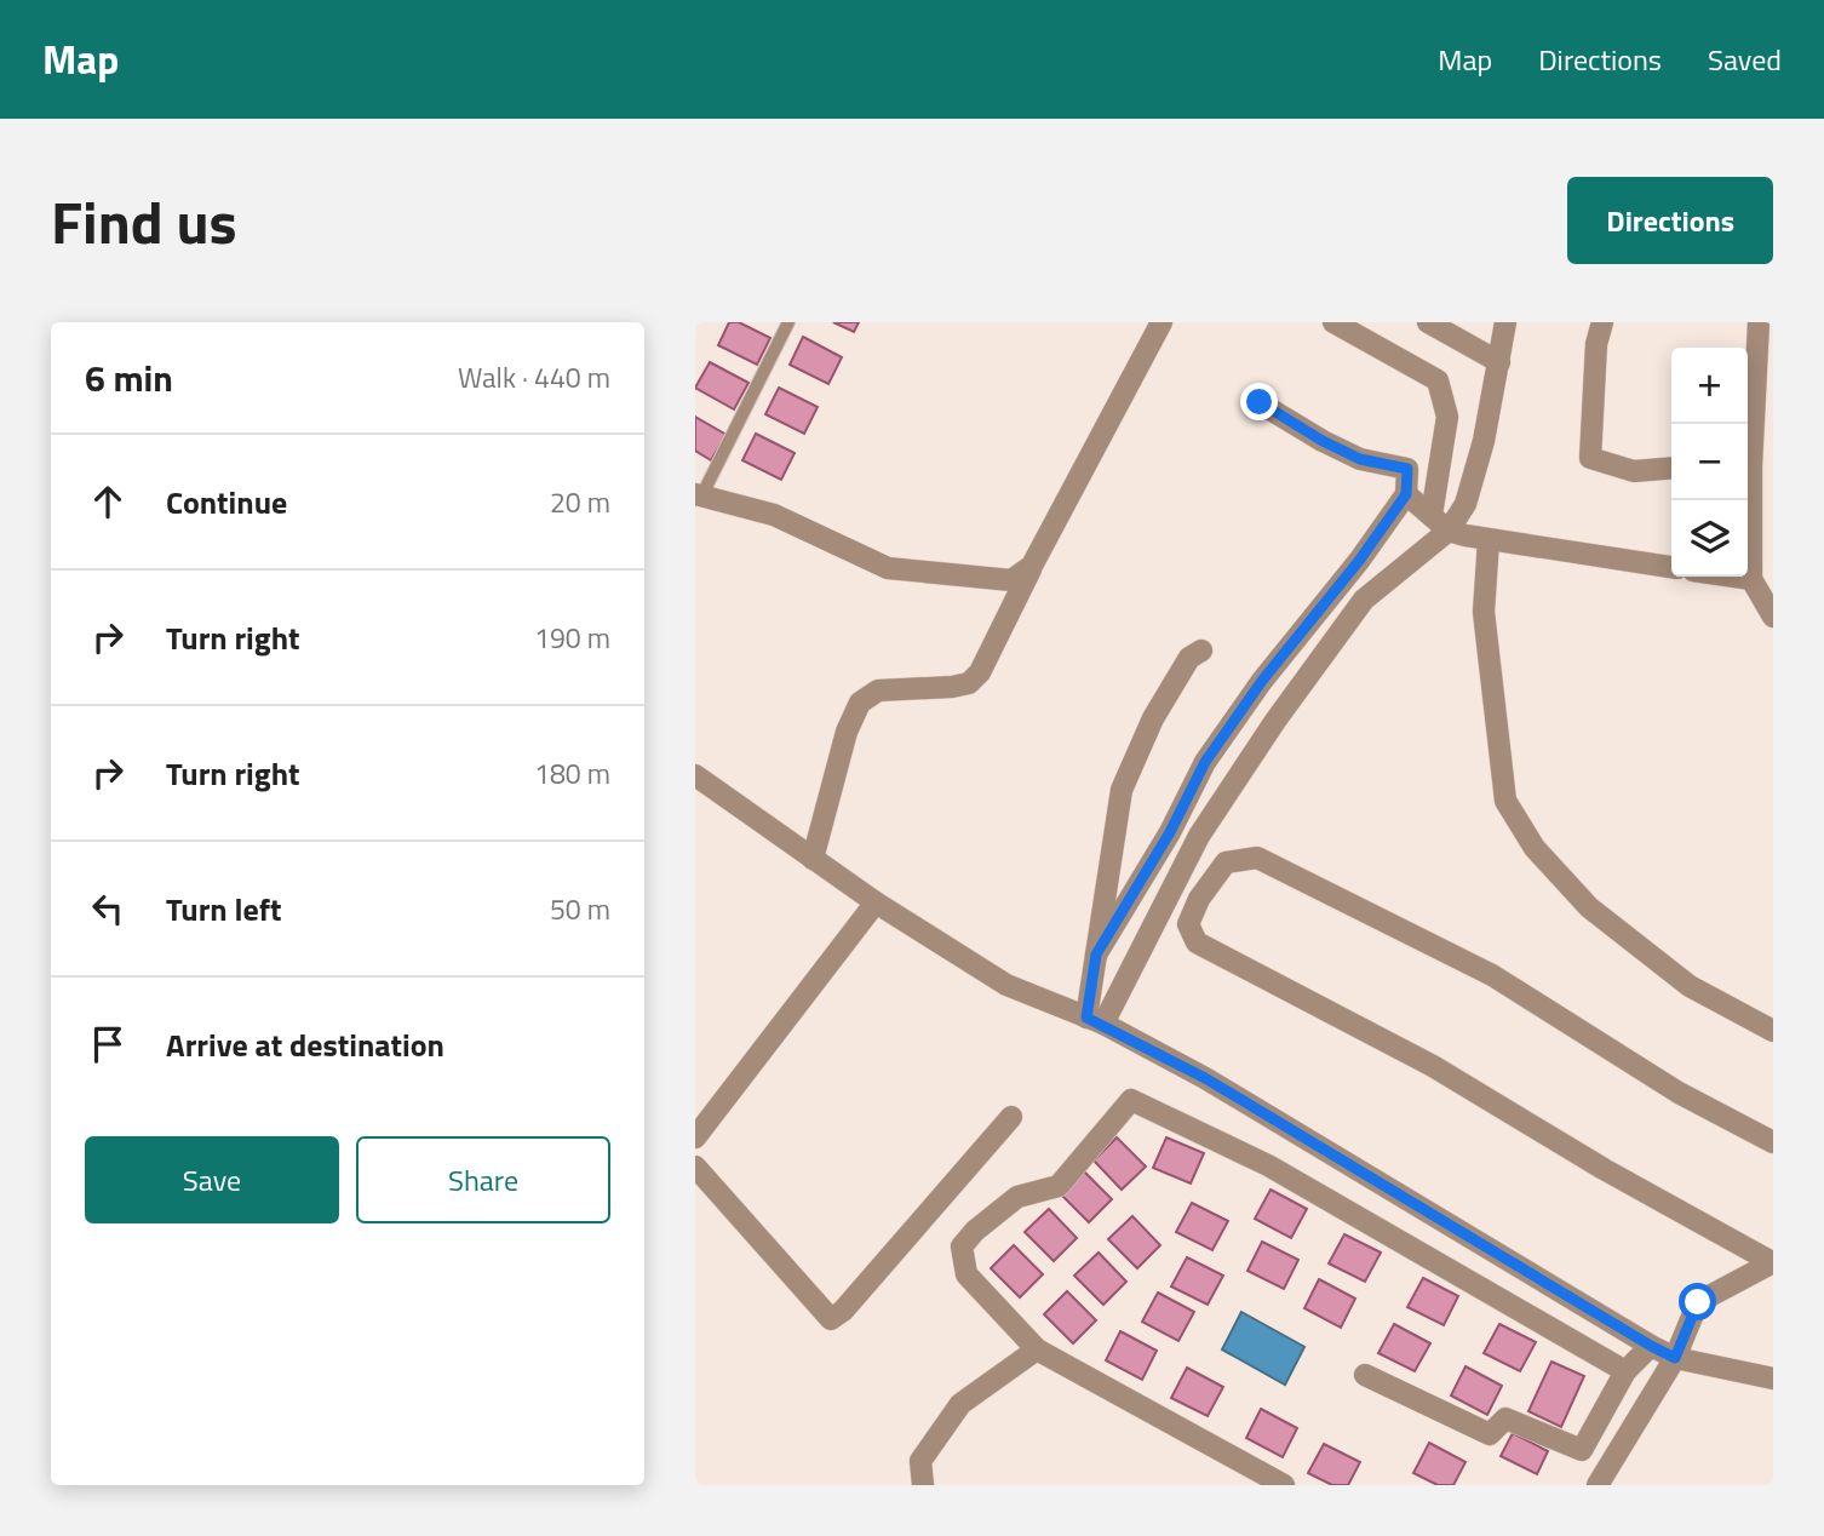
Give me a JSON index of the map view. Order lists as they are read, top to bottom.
{
  "page": {
    "header": "Map",
    "nav": ["Map", "Directions", "Saved"],
    "title": "Find us",
    "buttons": [
      "Directions",
      ["Save", "Share"]
    ],
    "heading": ["6 min", "Walk · 440 m"],
    "map_buttons": ["+", "−"],
    "list": [
      ["Continue", "20 m"],
      ["Turn right", "190 m"],
      ["Turn right", "180 m"],
      ["Turn left", "50 m"],
      "Arrive at destination"
    ]
  }
}
